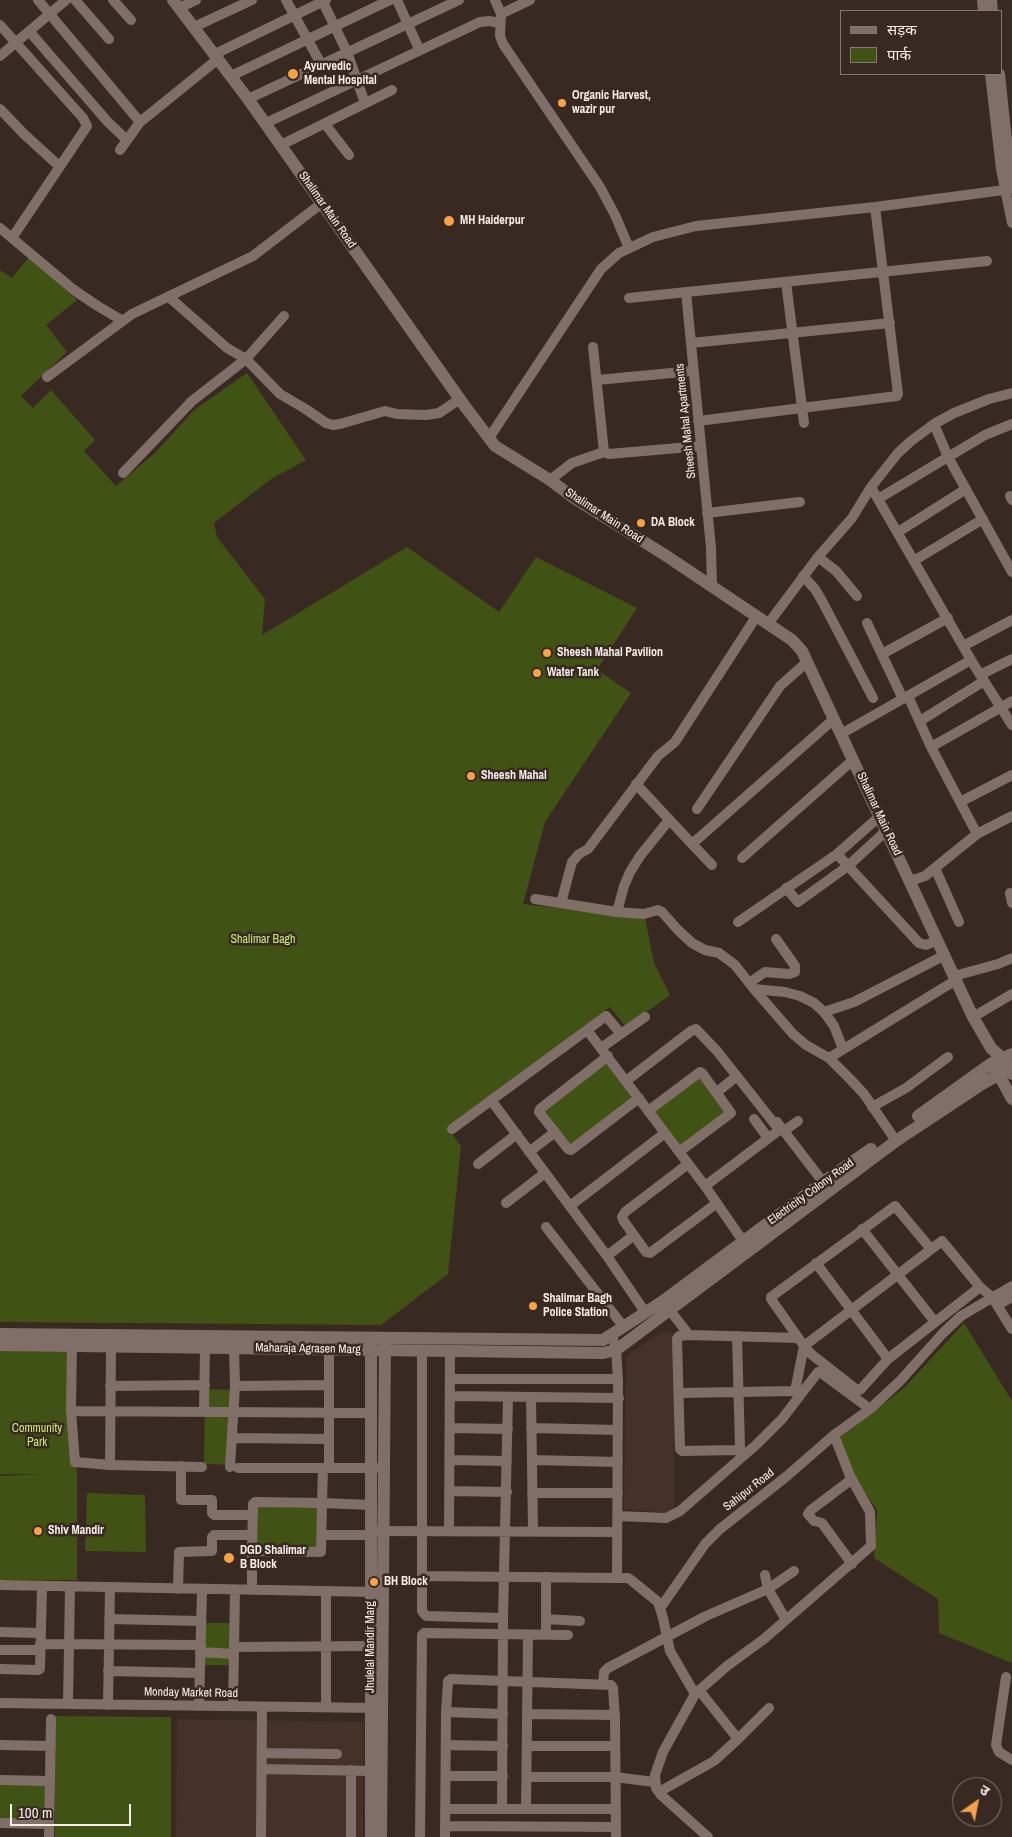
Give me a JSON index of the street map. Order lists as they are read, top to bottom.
{
  "streets": {
    "street": [
      "Shalimar Main Road",
      "Sheesh Mahal Apartments",
      "Electricity Colony Road",
      "Maharaja Agrasen Marg",
      "Sahipur Road",
      "Jhulelal Mandir Marg",
      "Monday Market Road"
    ]
  },
  "crossings": [
    ["Shalimar Main Road", "Sheesh Mahal Apartments"],
    ["Shalimar Main Road", "Electricity Colony Road"],
    ["Electricity Colony Road", "Maharaja Agrasen Marg"],
    ["Maharaja Agrasen Marg", "Jhulelal Mandir Marg"],
    ["Jhulelal Mandir Marg", "Monday Market Road"]
  ],
  "parks": ["Shalimar Bagh", "Community Park"],
  "places": [
    "Ayurvedic Mental Hospital",
    "Organic Harvest, wazir pur",
    "MH Haiderpur",
    "DA Block",
    "Sheesh Mahal Pavilion",
    "Water Tank",
    "Sheesh Mahal",
    "Shalimar Bagh Police Station",
    "Shiv Mandir",
    "DGD Shalimar B Block",
    "BH Block"
  ],
  "legend": ["सड़क", "पार्क"],
  "scale_bar": "100 m",
  "north": "top right"
}
